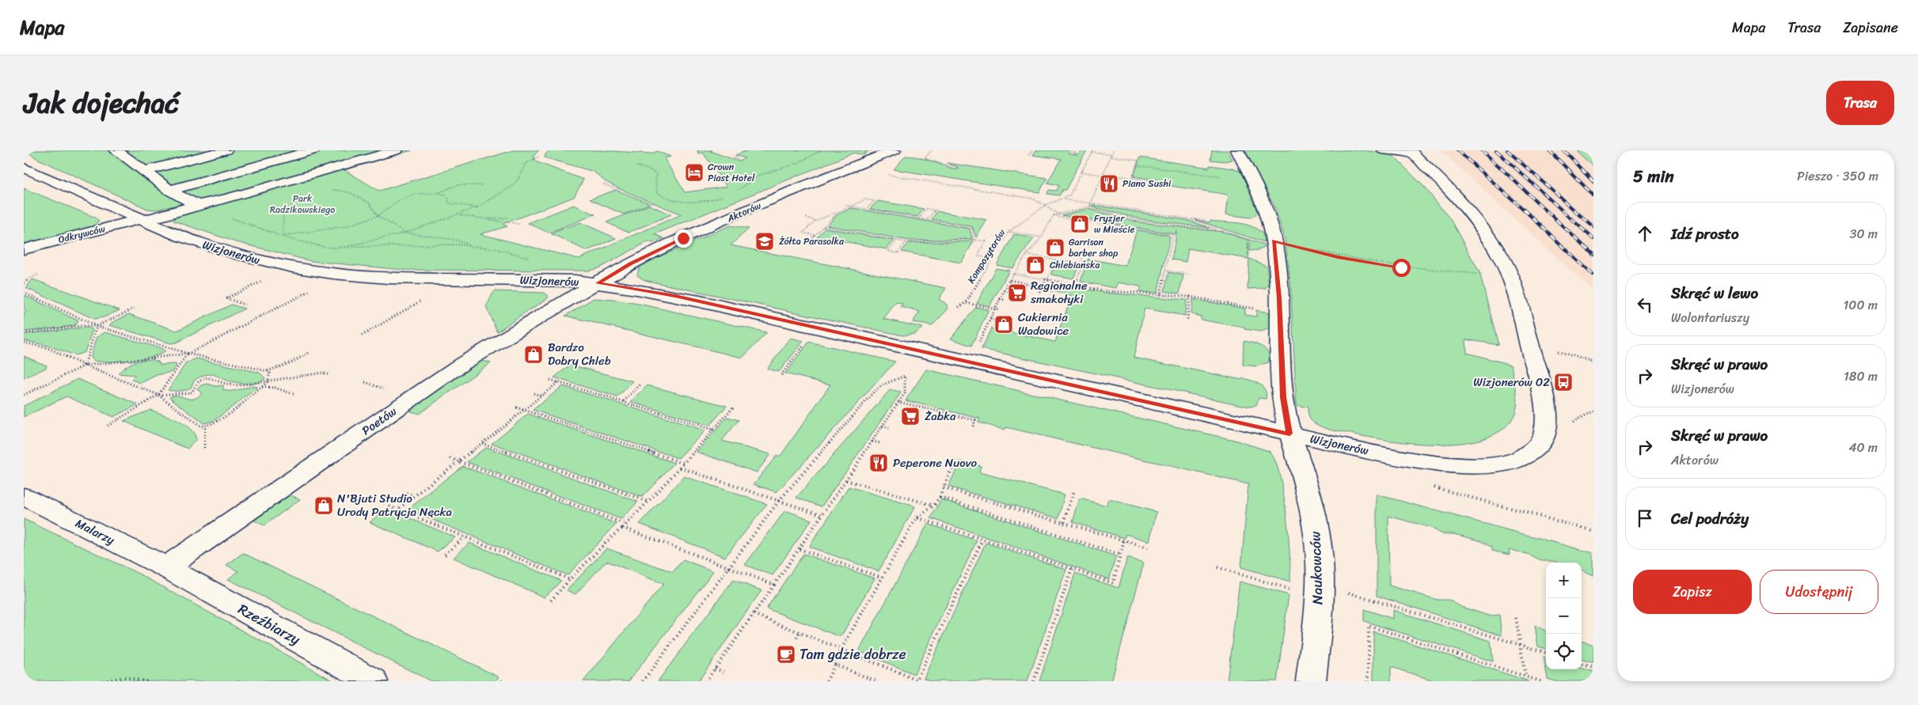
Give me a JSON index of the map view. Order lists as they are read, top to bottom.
{
  "streets": {
    "street": [
      "Aktorów",
      "Odkrywców",
      "Wizjonerów",
      "Poetów",
      "Malarzy",
      "Naukowców",
      "Rzeźbiarzy"
    ],
    "path": ["Kompozytorów"]
  },
  "crossings": [
    ["Aktorów", "Wizjonerów"],
    ["Aktorów", "Poetów"],
    ["Odkrywców", "Wizjonerów"],
    ["Wizjonerów", "Poetów"],
    ["Wizjonerów", "Naukowców"],
    ["Poetów", "Malarzy"],
    ["Poetów", "Rzeźbiarzy"],
    ["Malarzy", "Rzeźbiarzy"]
  ],
  "parks": ["Park Radzikowskiego"],
  "places": {
    "hotel": ["Crown Piast Hotel"],
    "restaurant": ["Piano Sushi", "Peperone Nuovo"],
    "shop": [
      "Fryzjer w Mieście",
      "Garrison barber shop",
      "Chlebiańska",
      "Cukiernia Wadowice",
      "Bardzo Dobry Chleb",
      "N'Bjuti Studio Urody Patrycja Nęcka"
    ],
    "school or university": ["Żółta Parasolka"],
    "supermarket": ["Regionalne smakołyki", "Żabka"],
    "bus stop": ["Wizjonerów 02"],
    "cafe": ["Tam gdzie dobrze"]
  },
  "page": {
    "header": "Mapa",
    "nav": ["Mapa", "Trasa", "Zapisane"],
    "title": "Jak dojechać",
    "buttons": [
      "Trasa",
      ["Zapisz", "Udostępnij"]
    ],
    "heading": ["5 min", "Pieszo · 350 m"],
    "list": [
      ["Idź prosto", "30 m"],
      ["Skręć w lewo", "Wolontariuszy", "100 m"],
      ["Skręć w prawo", "Wizjonerów", "180 m"],
      ["Skręć w prawo", "Aktorów", "40 m"],
      "Cel podróży"
    ],
    "map_buttons": ["+", "−"]
  }
}
